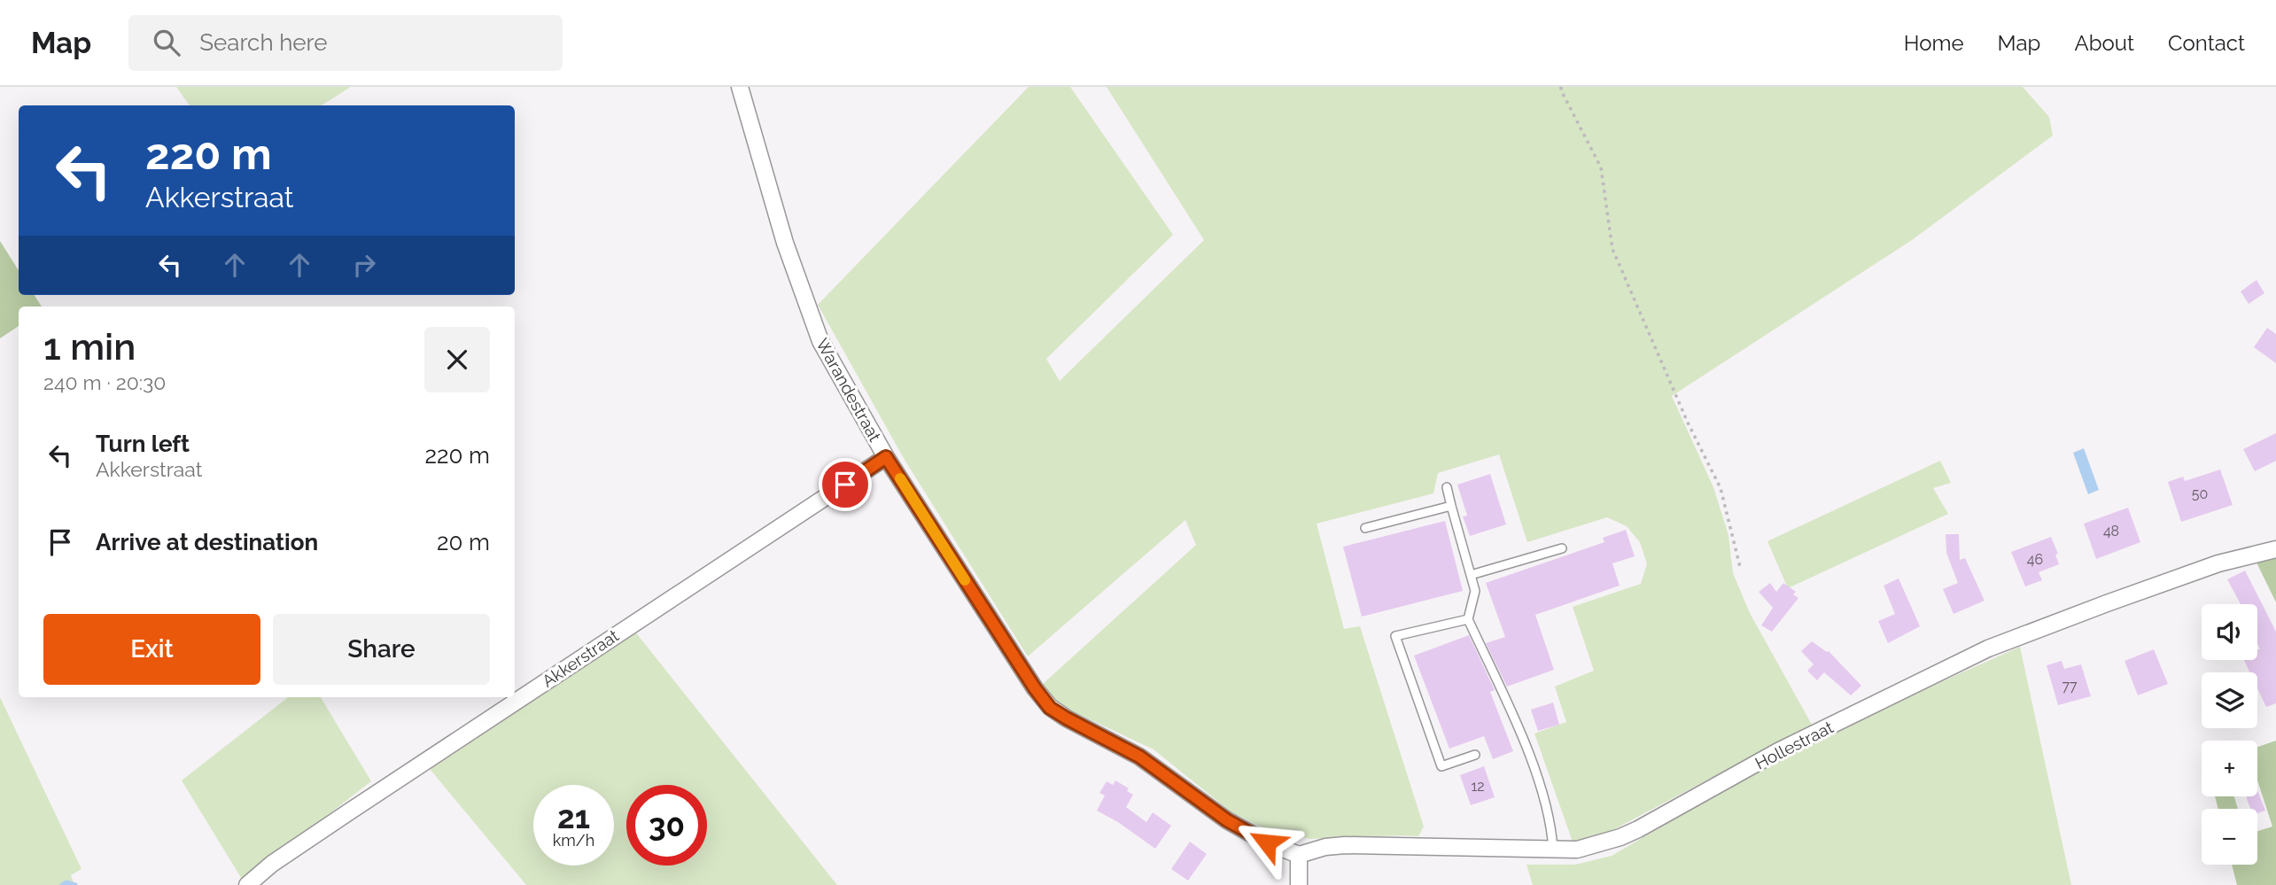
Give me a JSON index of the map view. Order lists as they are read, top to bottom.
{
  "streets": {
    "street": ["Warandestraat", "Akkerstraat", "Hollestraat"]
  },
  "crossings": [
    ["Warandestraat", "Akkerstraat"],
    ["Warandestraat", "Hollestraat"]
  ],
  "house_numbers": [
    "50",
    "48",
    "46",
    "77",
    "12"
  ],
  "page": {
    "header": "Map",
    "search": "Search here",
    "nav": [
      "Home",
      "Map",
      "About",
      "Contact"
    ],
    "turn": ["220 m", "Akkerstraat"],
    "heading": ["1 min", "240 m · 20:30"],
    "list": [
      {
        "name": "Turn left",
        "note": "Akkerstraat",
        "value": "220 m"
      },
      {
        "name": "Arrive at destination",
        "value": "20 m"
      }
    ],
    "buttons": ["Exit", "Share"],
    "map_buttons": ["+", "−"],
    "speed": "21 km/h",
    "limit": "30"
  }
}
